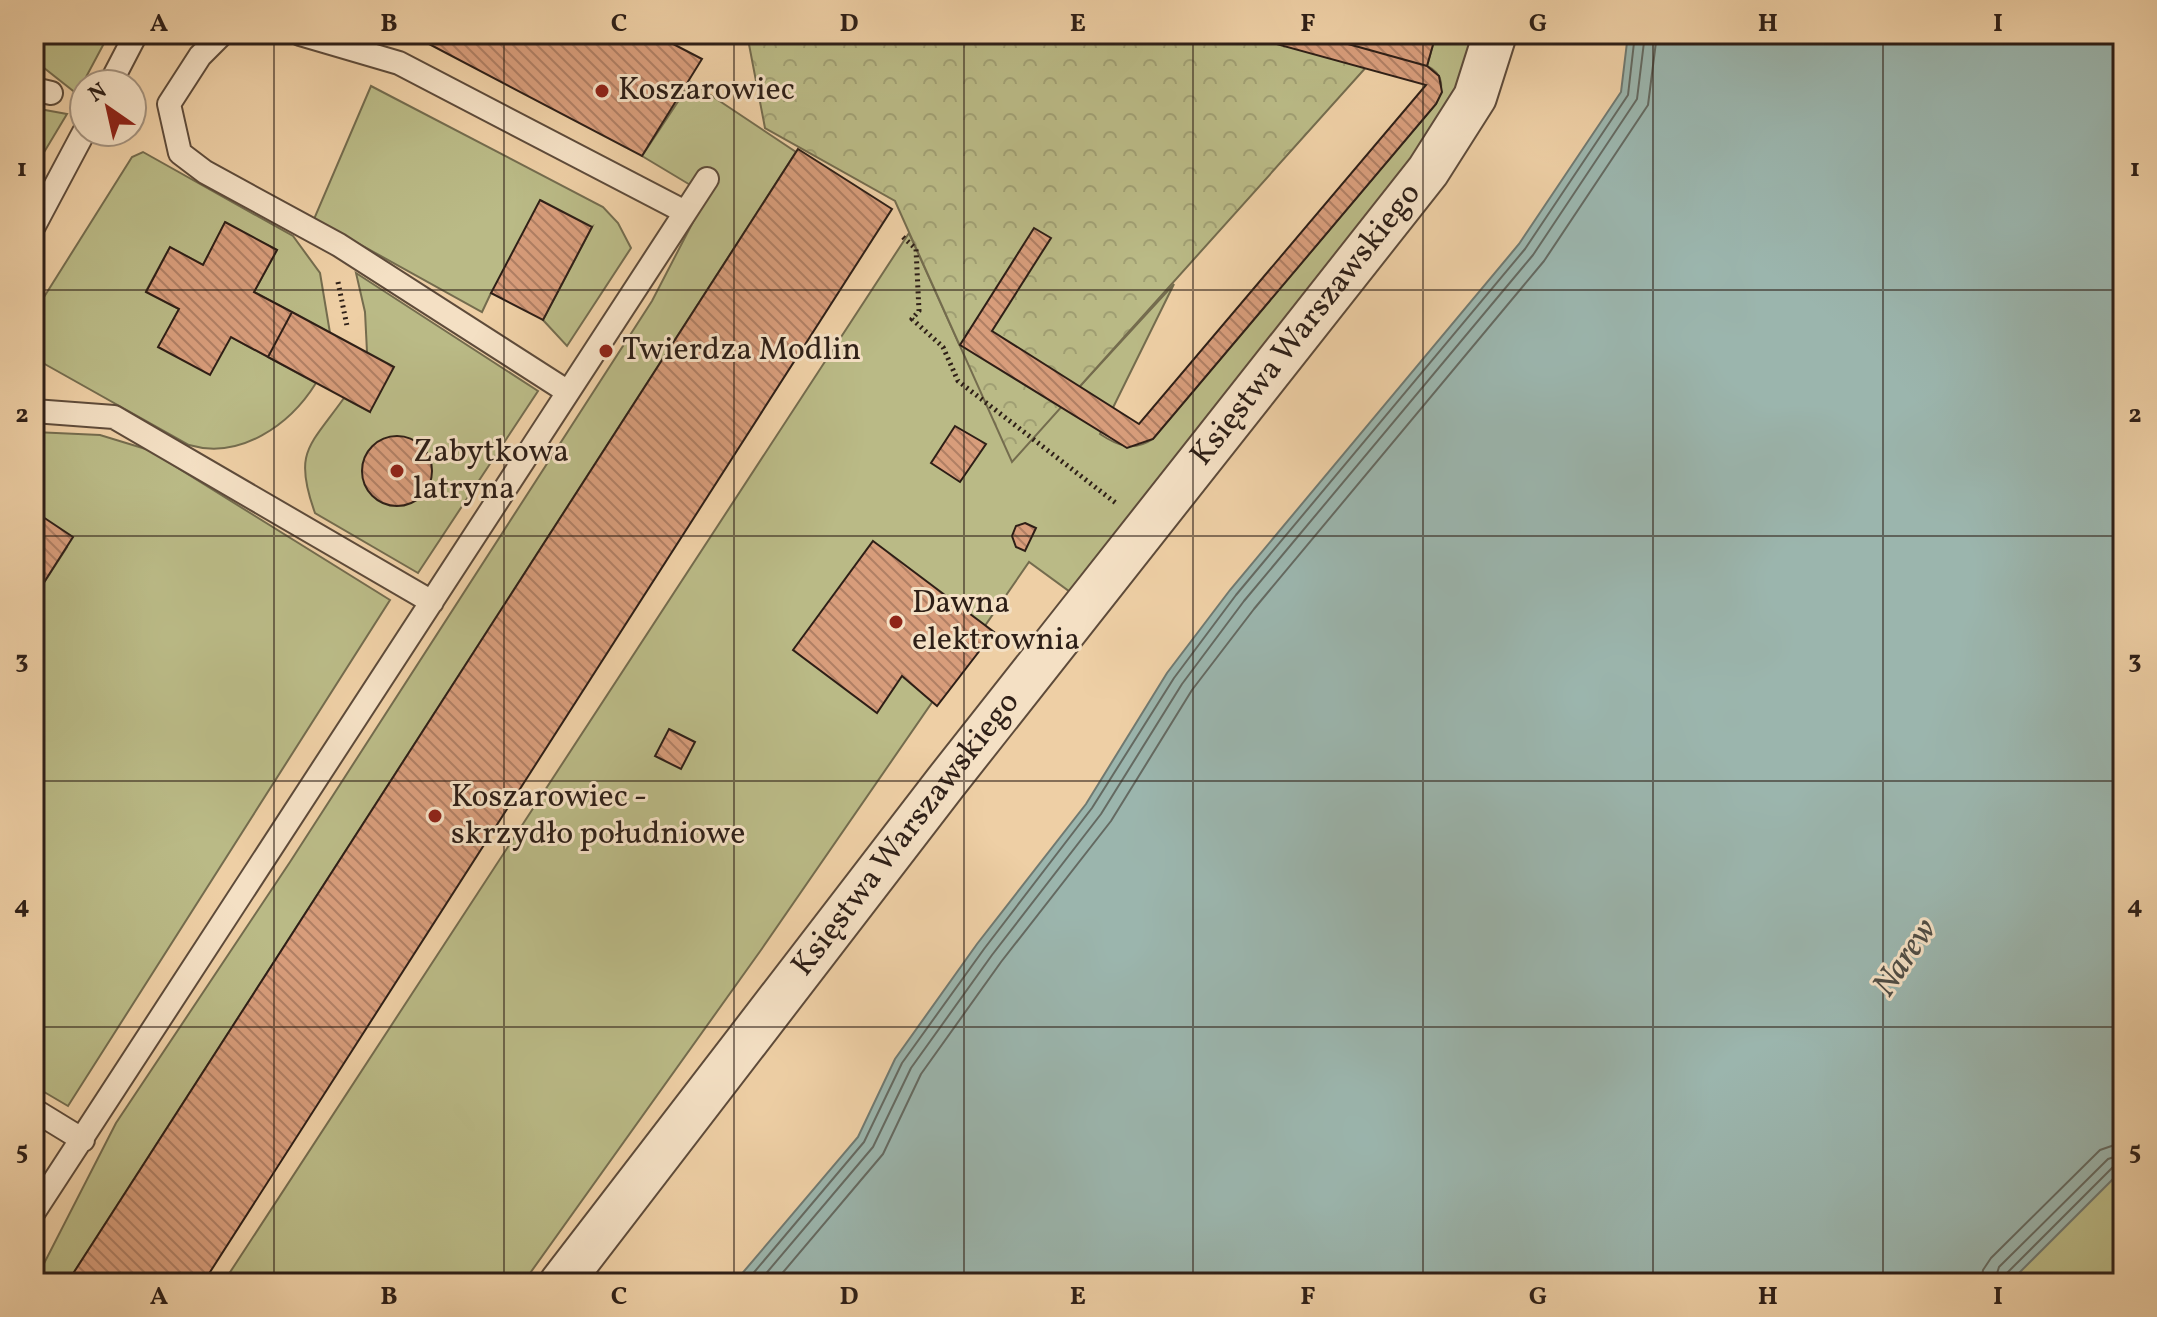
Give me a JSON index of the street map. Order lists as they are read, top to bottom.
{
  "streets": {
    "street": ["Księstwa Warszawskiego"]
  },
  "water": ["Narew"],
  "places": [
    "Koszarowiec",
    "Twierdza Modlin",
    "Zabytkowa latryna",
    "Dawna elektrownia",
    "Koszarowiec - skrzydło południowe"
  ],
  "north": "top left",
  "grid": {
    "columns": [
      "A",
      "B",
      "C",
      "D",
      "E",
      "F",
      "G",
      "H",
      "I"
    ],
    "rows": [
      "1",
      "2",
      "3",
      "4",
      "5"
    ]
  }
}
